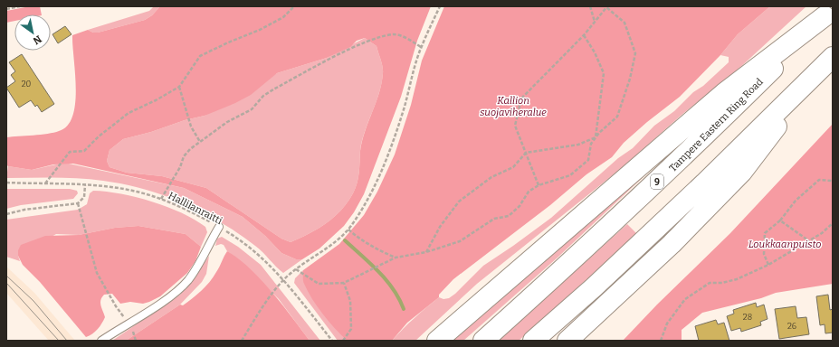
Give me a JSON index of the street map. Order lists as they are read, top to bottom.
{
  "streets": {
    "highway": ["Tampere Eastern Ring Road", "9"],
    "path": ["Hallilanraitti"]
  },
  "parks": ["Kallion suojaviheralue", "Loukkaanpuisto"],
  "house_numbers": ["20", "28", "26"],
  "north": "bottom right"
}
